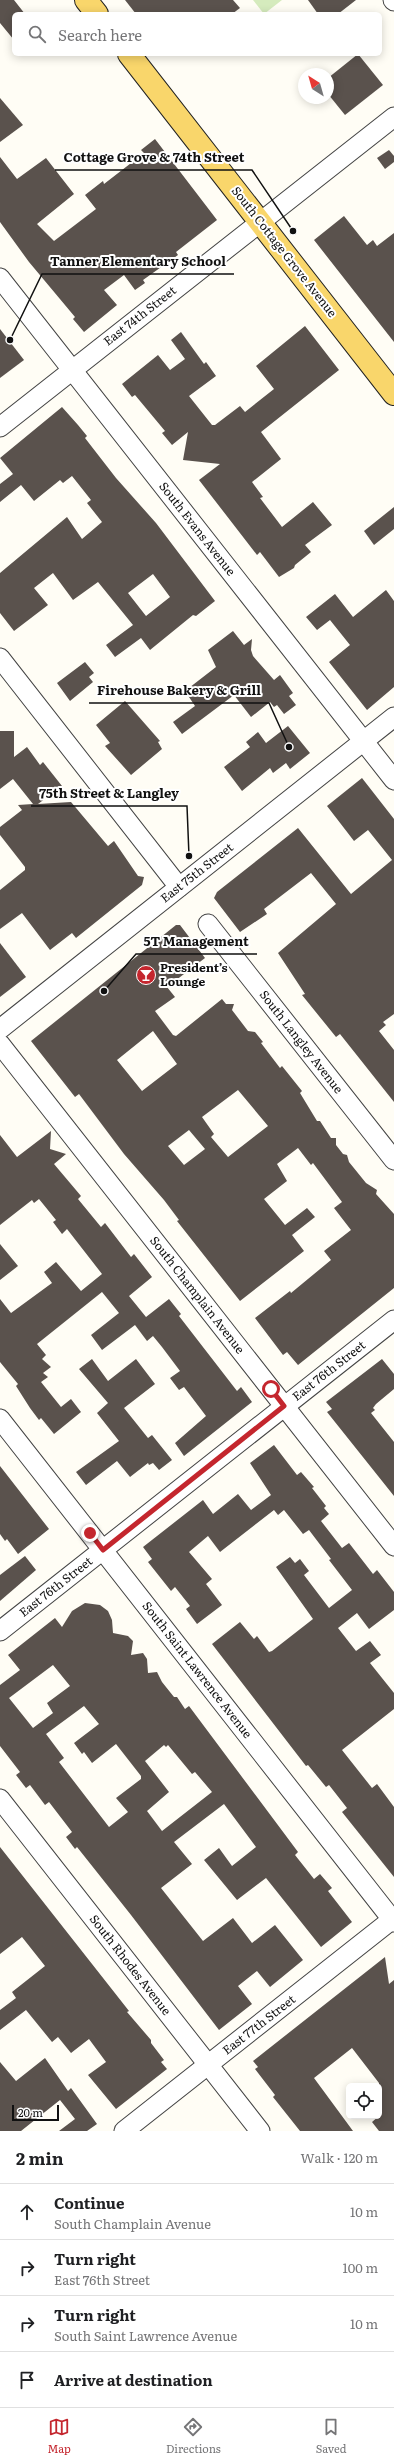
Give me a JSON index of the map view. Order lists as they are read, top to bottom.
{
  "streets": {
    "main road": ["South Cottage Grove Avenue"],
    "street": [
      "East 74th Street",
      "South Evans Avenue",
      "East 75th Street",
      "South Langley Avenue",
      "South Champlain Avenue",
      "East 76th Street",
      "South Saint Lawrence Avenue",
      "South Rhodes Avenue",
      "East 77th Street"
    ]
  },
  "crossings": [
    ["South Cottage Grove Avenue", "East 74th Street"],
    ["East 74th Street", "South Evans Avenue"],
    ["South Evans Avenue", "East 75th Street"],
    ["South Champlain Avenue", "East 76th Street"],
    ["East 76th Street", "South Saint Lawrence Avenue"],
    ["South Saint Lawrence Avenue", "East 77th Street"],
    ["South Rhodes Avenue", "East 77th Street"]
  ],
  "places": {
    "other": [
      "Cottage Grove & 74th Street",
      "Tanner Elementary School",
      "Firehouse Bakery & Grill",
      "75th Street & Langley",
      "5T Management"
    ],
    "bar": ["President’s Lounge"]
  },
  "scale_bar": "20 m",
  "north": "top left",
  "page": {
    "search": "Search here",
    "scale": "20 m",
    "heading": ["2 min", "Walk · 120 m"],
    "list": [
      ["Continue", "South Champlain Avenue", "10 m"],
      ["Turn right", "East 76th Street", "100 m"],
      ["Turn right", "South Saint Lawrence Avenue", "10 m"],
      "Arrive at destination"
    ],
    "nav": ["Map", "Directions", "Saved"]
  }
}
